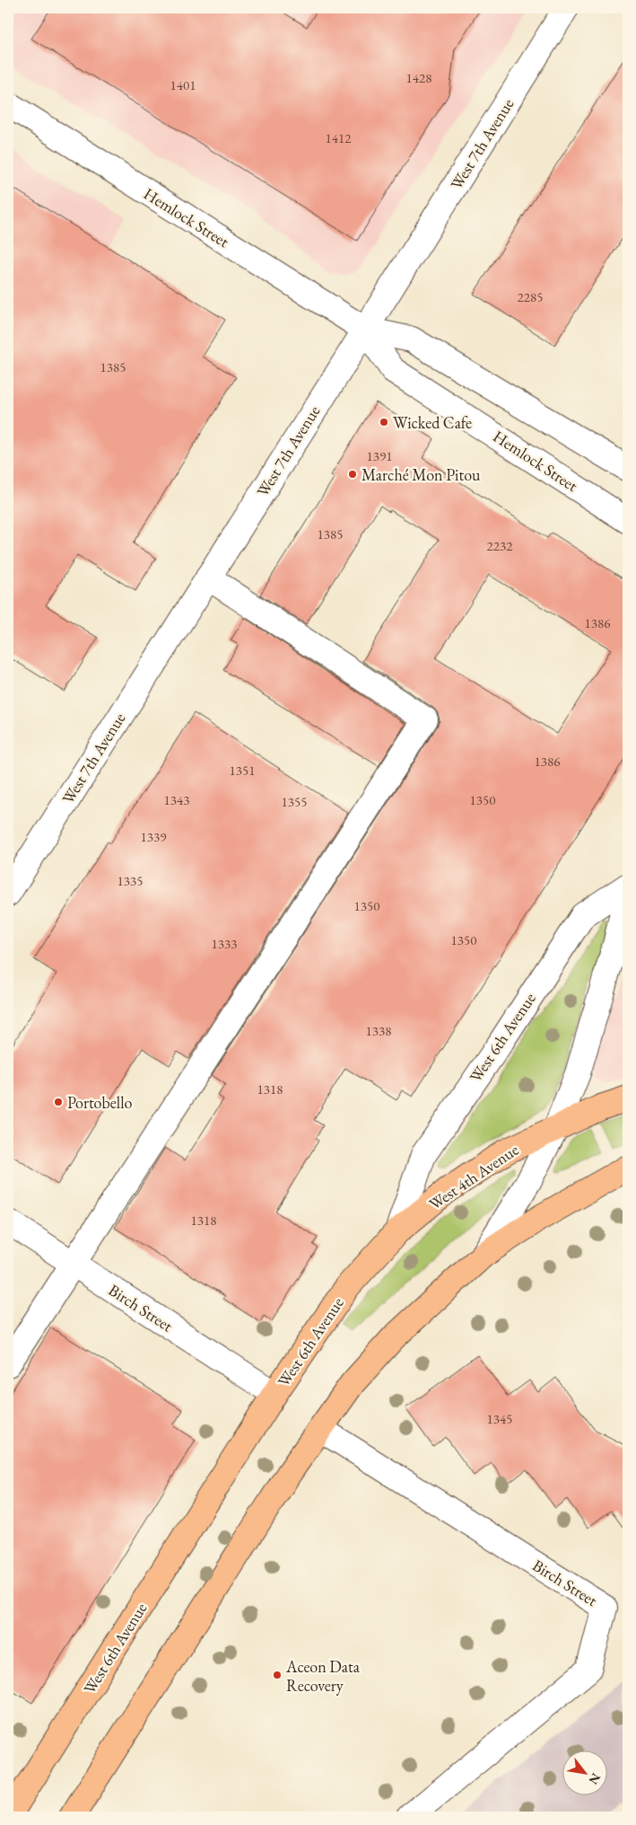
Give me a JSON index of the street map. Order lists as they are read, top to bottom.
{
  "streets": {
    "main road": ["West 6th Avenue", "West 4th Avenue"],
    "street": ["West 7th Avenue", "Hemlock Street", "Birch Street"]
  },
  "crossings": [
    ["West 7th Avenue", "Hemlock Street"],
    ["West 6th Avenue", "West 4th Avenue"],
    ["West 6th Avenue", "Birch Street"]
  ],
  "places": [
    "Wicked Cafe",
    "Marché Mon Pitou",
    "Portobello",
    "Aceon Data Recovery"
  ],
  "house_numbers": [
    "1428",
    "1401",
    "1412",
    "2285",
    "1385",
    "1391",
    "1385",
    "2232",
    "1386",
    "1386",
    "1351",
    "1343",
    "1350",
    "1355",
    "1339",
    "1335",
    "1350",
    "1350",
    "1333",
    "1338",
    "1318",
    "1318",
    "1345"
  ],
  "north": "bottom right"
}
